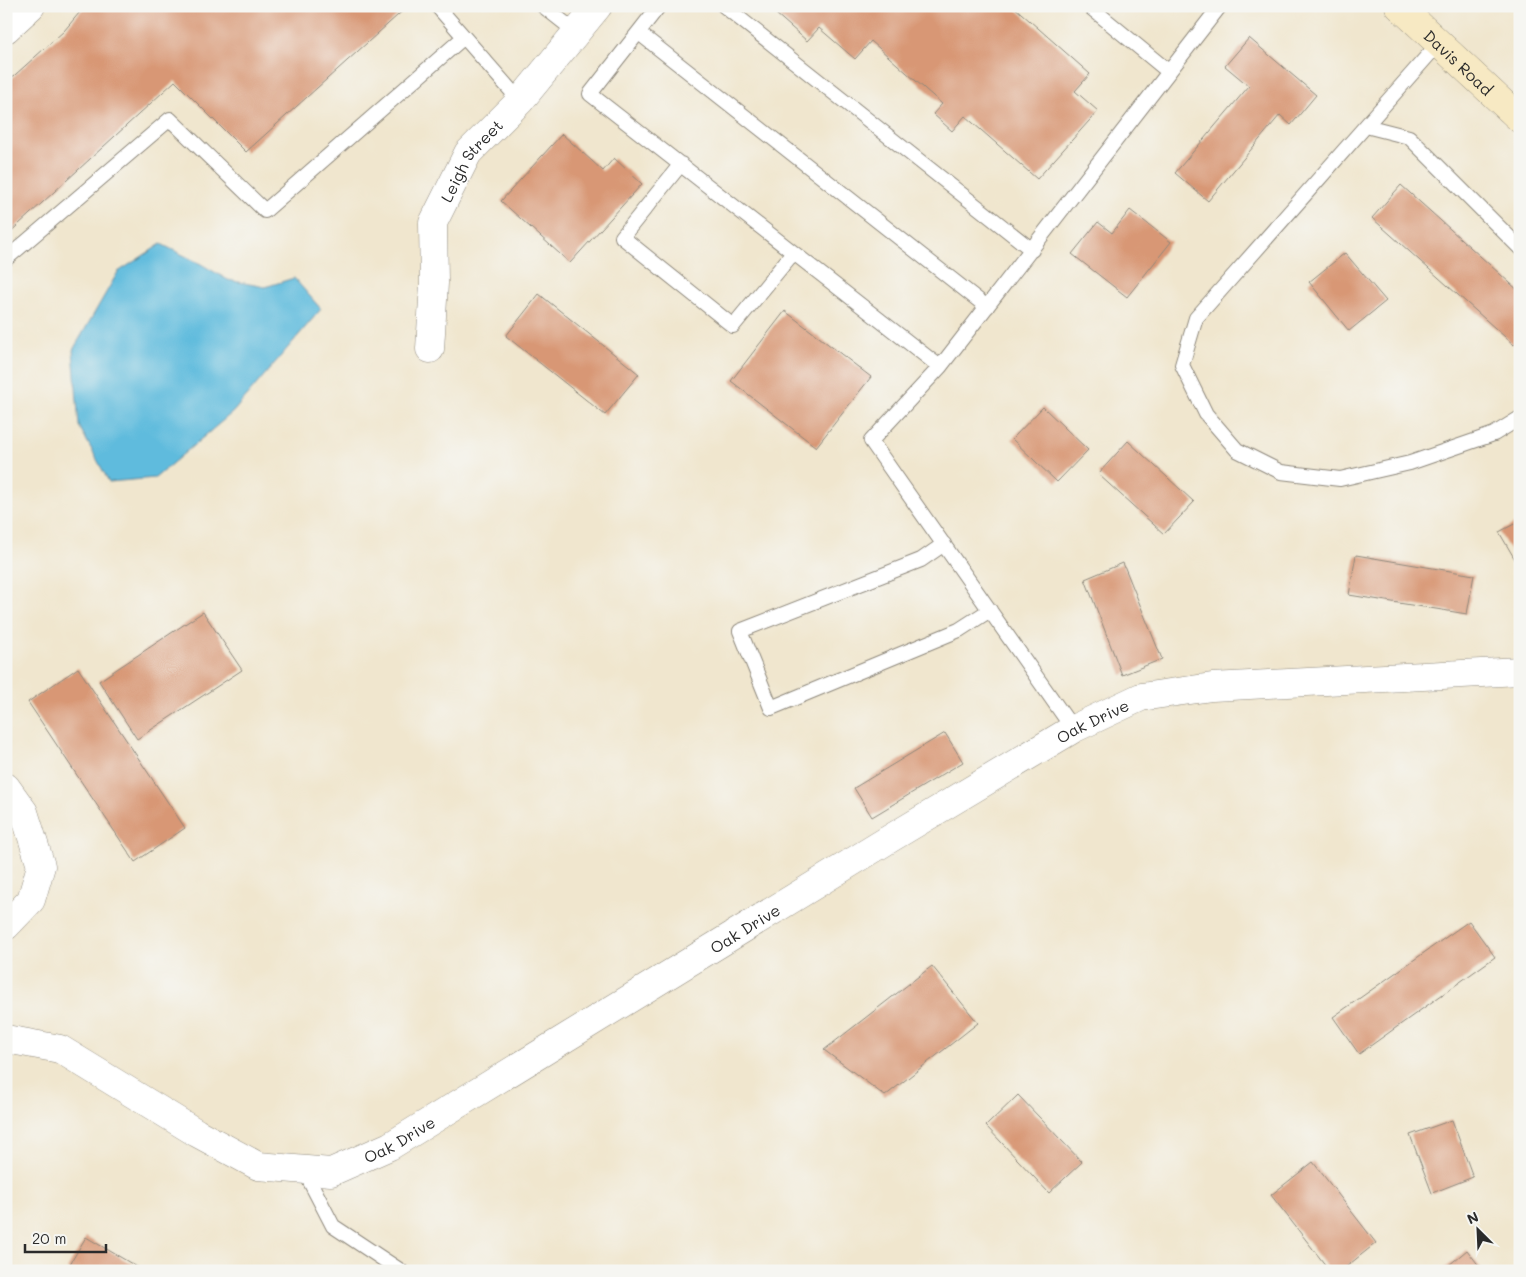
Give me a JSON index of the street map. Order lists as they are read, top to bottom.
{
  "streets": {
    "main road": ["Davis Road"],
    "street": ["Leigh Street", "Oak Drive"]
  },
  "scale_bar": "20 m",
  "north": "top left"
}
